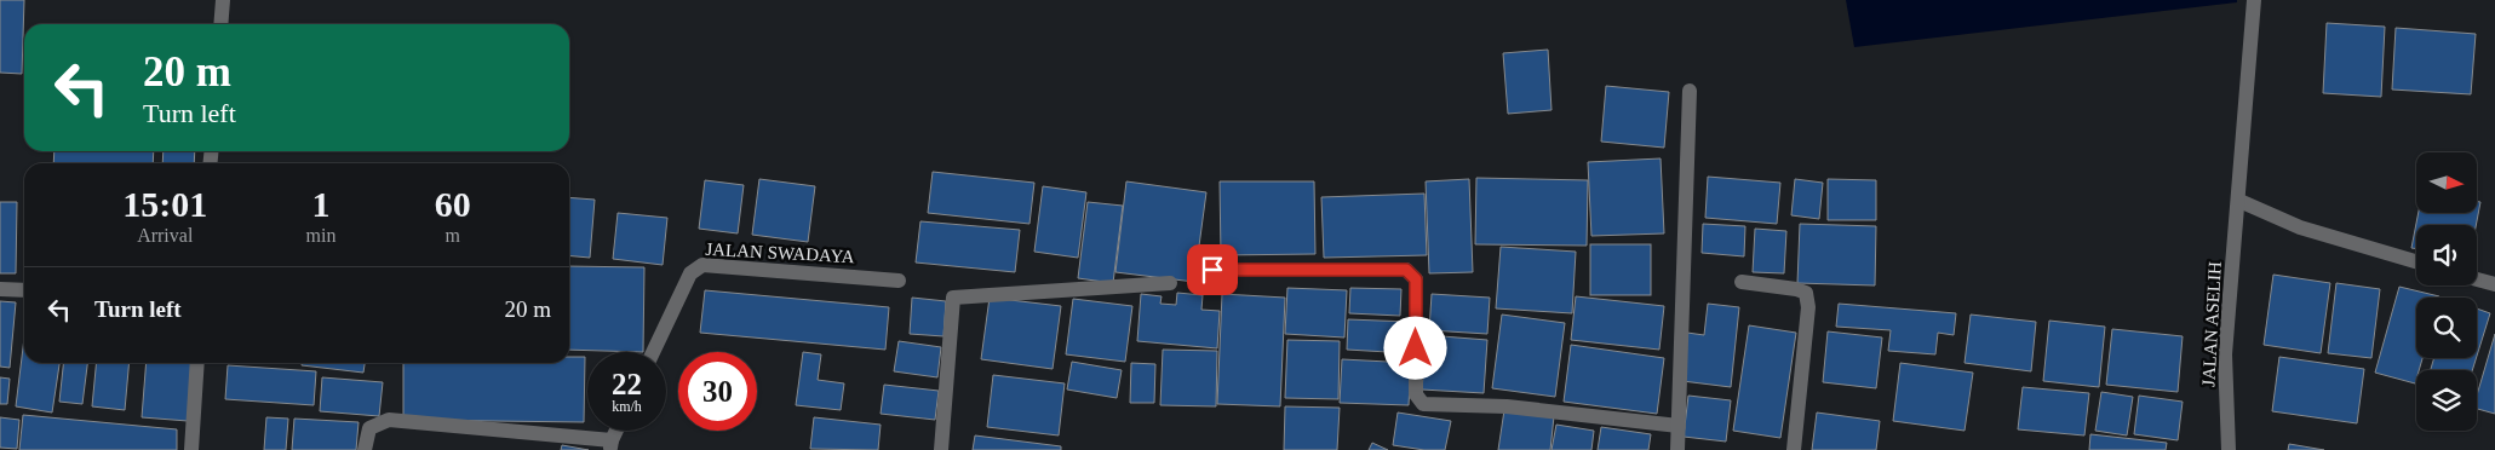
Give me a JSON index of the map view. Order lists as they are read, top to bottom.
{
  "streets": {
    "street": ["JALAN SWADAYA", "JALAN ASELIH"]
  },
  "north": "right",
  "page": {
    "turn": ["20 m", "Turn left"],
    "eta": [
      "15:01",
      "Arrival",
      "1",
      "min",
      "60",
      "m"
    ],
    "list": [
      {
        "name": "Turn left",
        "value": "20 m"
      }
    ],
    "speed": "22 km/h",
    "limit": "30"
  }
}
